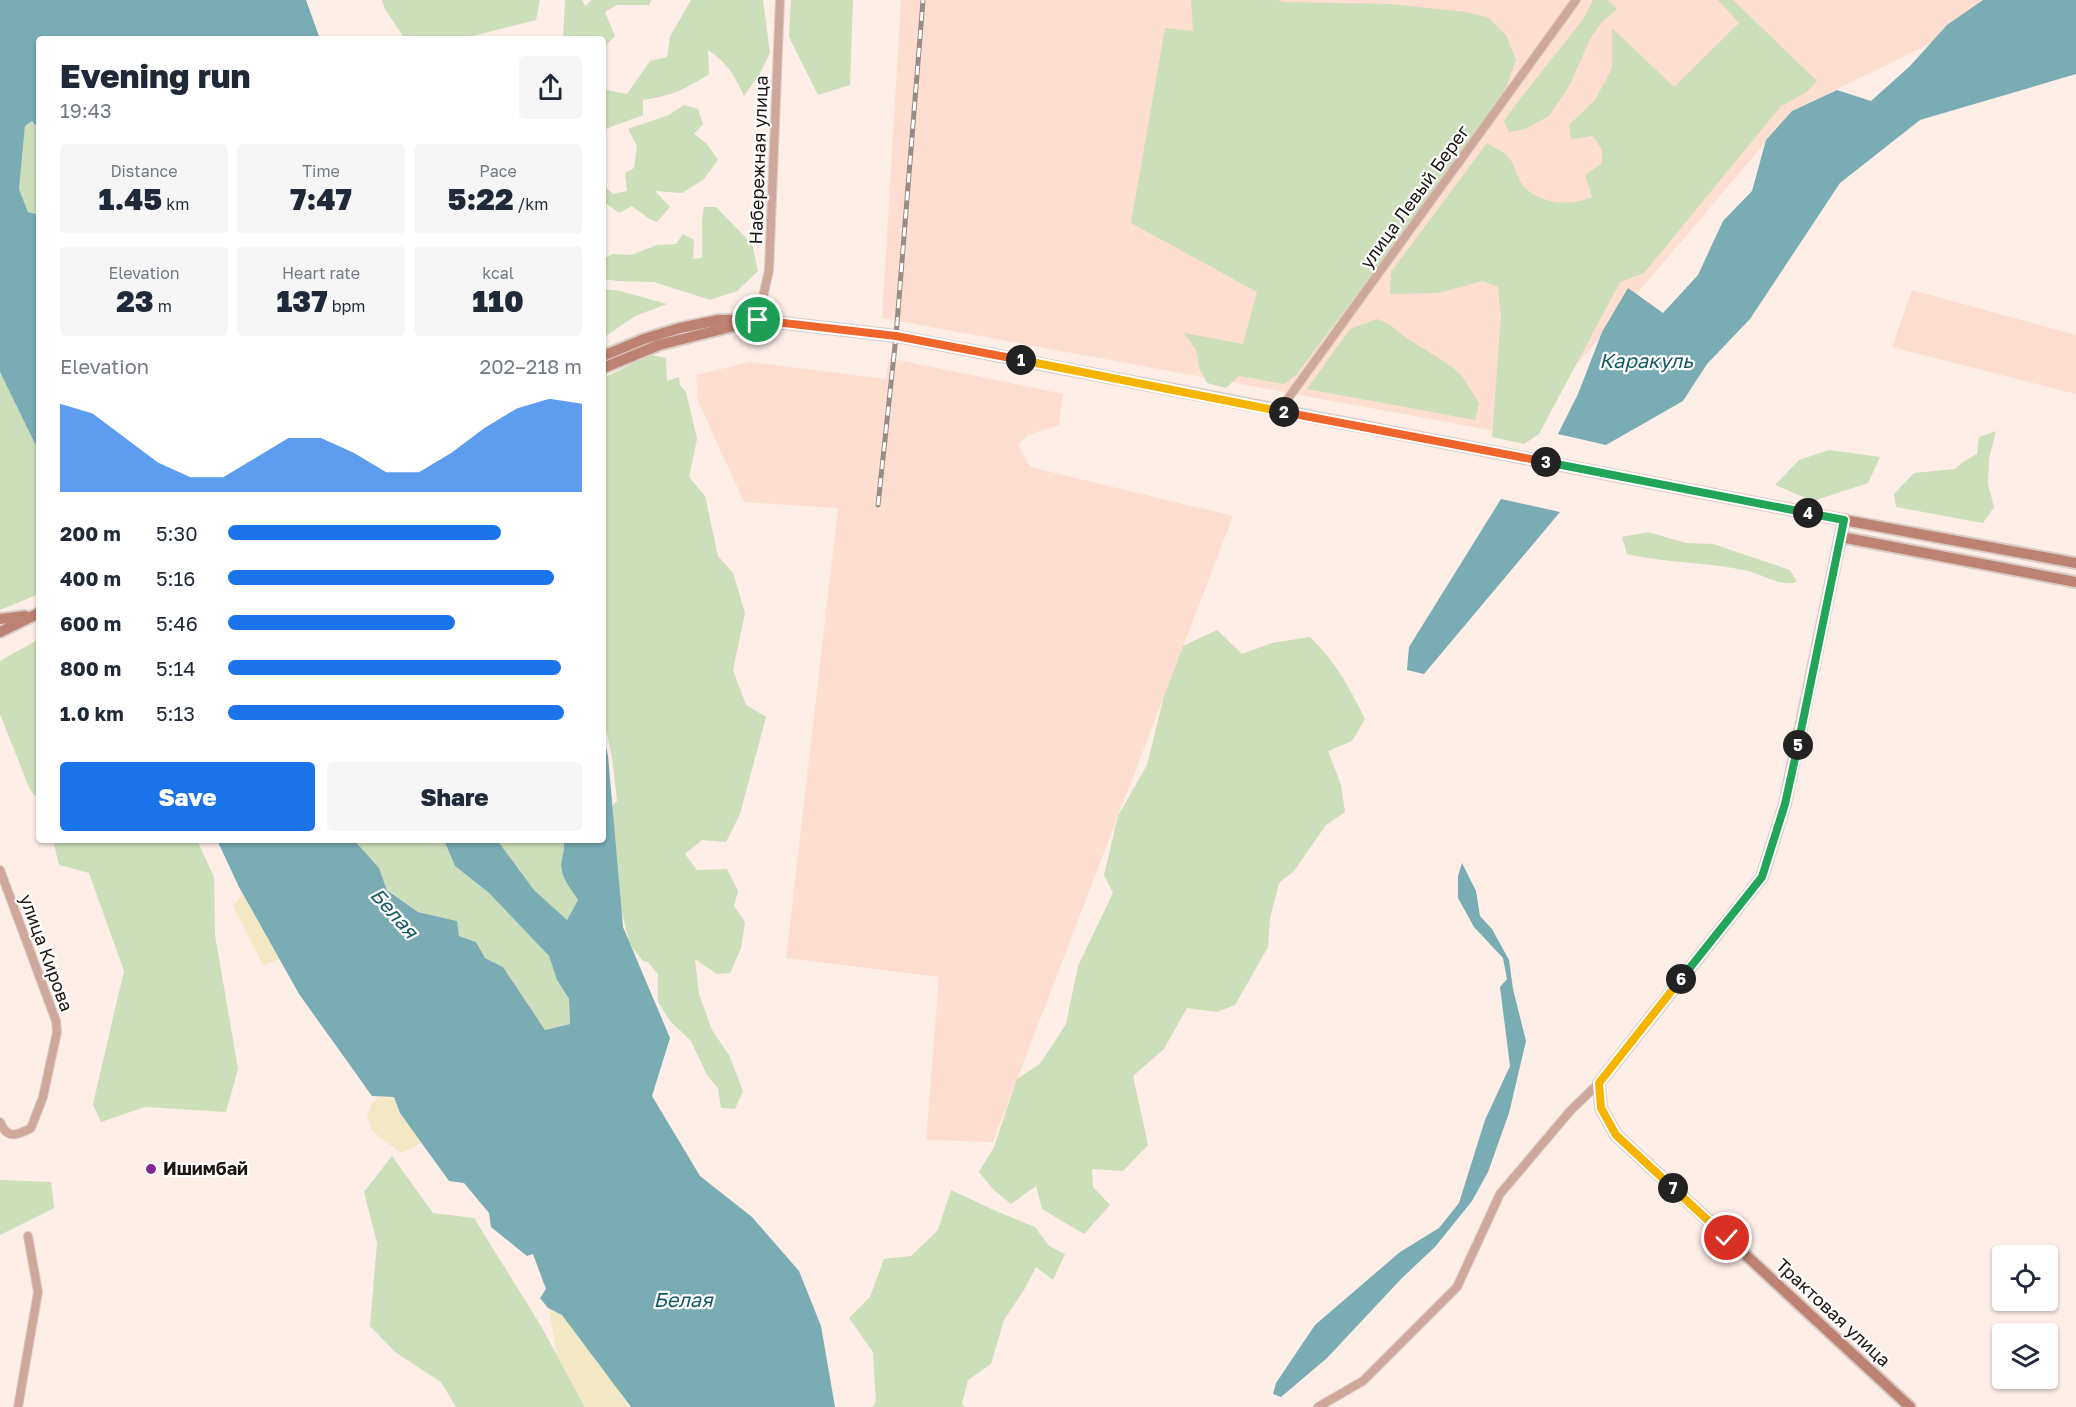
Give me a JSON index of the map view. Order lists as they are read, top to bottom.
{
  "streets": {
    "main road": ["Трактовая улица"],
    "street": ["Набережная улица", "улица Левый Берег", "улица Кирова"]
  },
  "water": ["Каракуль", "Белая"],
  "places": ["Ишимбай"],
  "page": {
    "heading": ["Evening run", "19:43"],
    "stats": [
      ["Distance", "1.45 km"],
      ["Time", "7:47"],
      ["Pace", "5:22 /km"],
      ["Elevation", "23 m"],
      ["Heart rate", "137 bpm"],
      ["kcal", "110"]
    ],
    "chart": ["Elevation", "202–218 m"],
    "pins": [
      "1",
      "2",
      "3",
      "4",
      "5",
      "6",
      "7"
    ],
    "list": [
      {
        "name": "200 m",
        "note": "5:30"
      },
      {
        "name": "400 m",
        "note": "5:16"
      },
      {
        "name": "600 m",
        "note": "5:46"
      },
      {
        "name": "800 m",
        "note": "5:14"
      },
      {
        "name": "1.0 km",
        "note": "5:13"
      }
    ],
    "buttons": ["Save", "Share"]
  }
}
